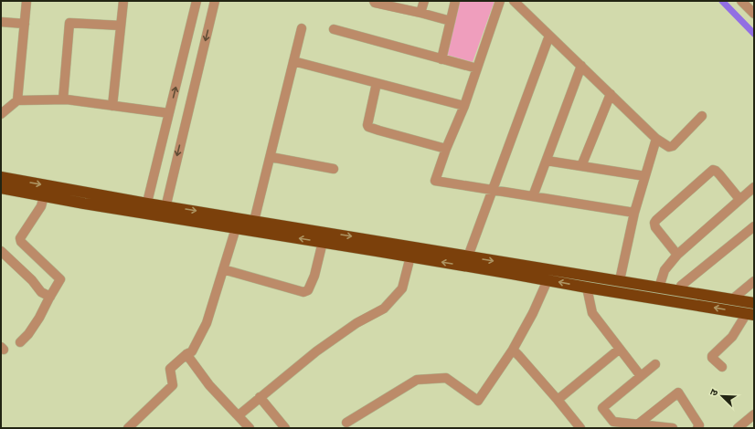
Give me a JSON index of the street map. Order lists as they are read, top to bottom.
{
  "north": "top left"
}
